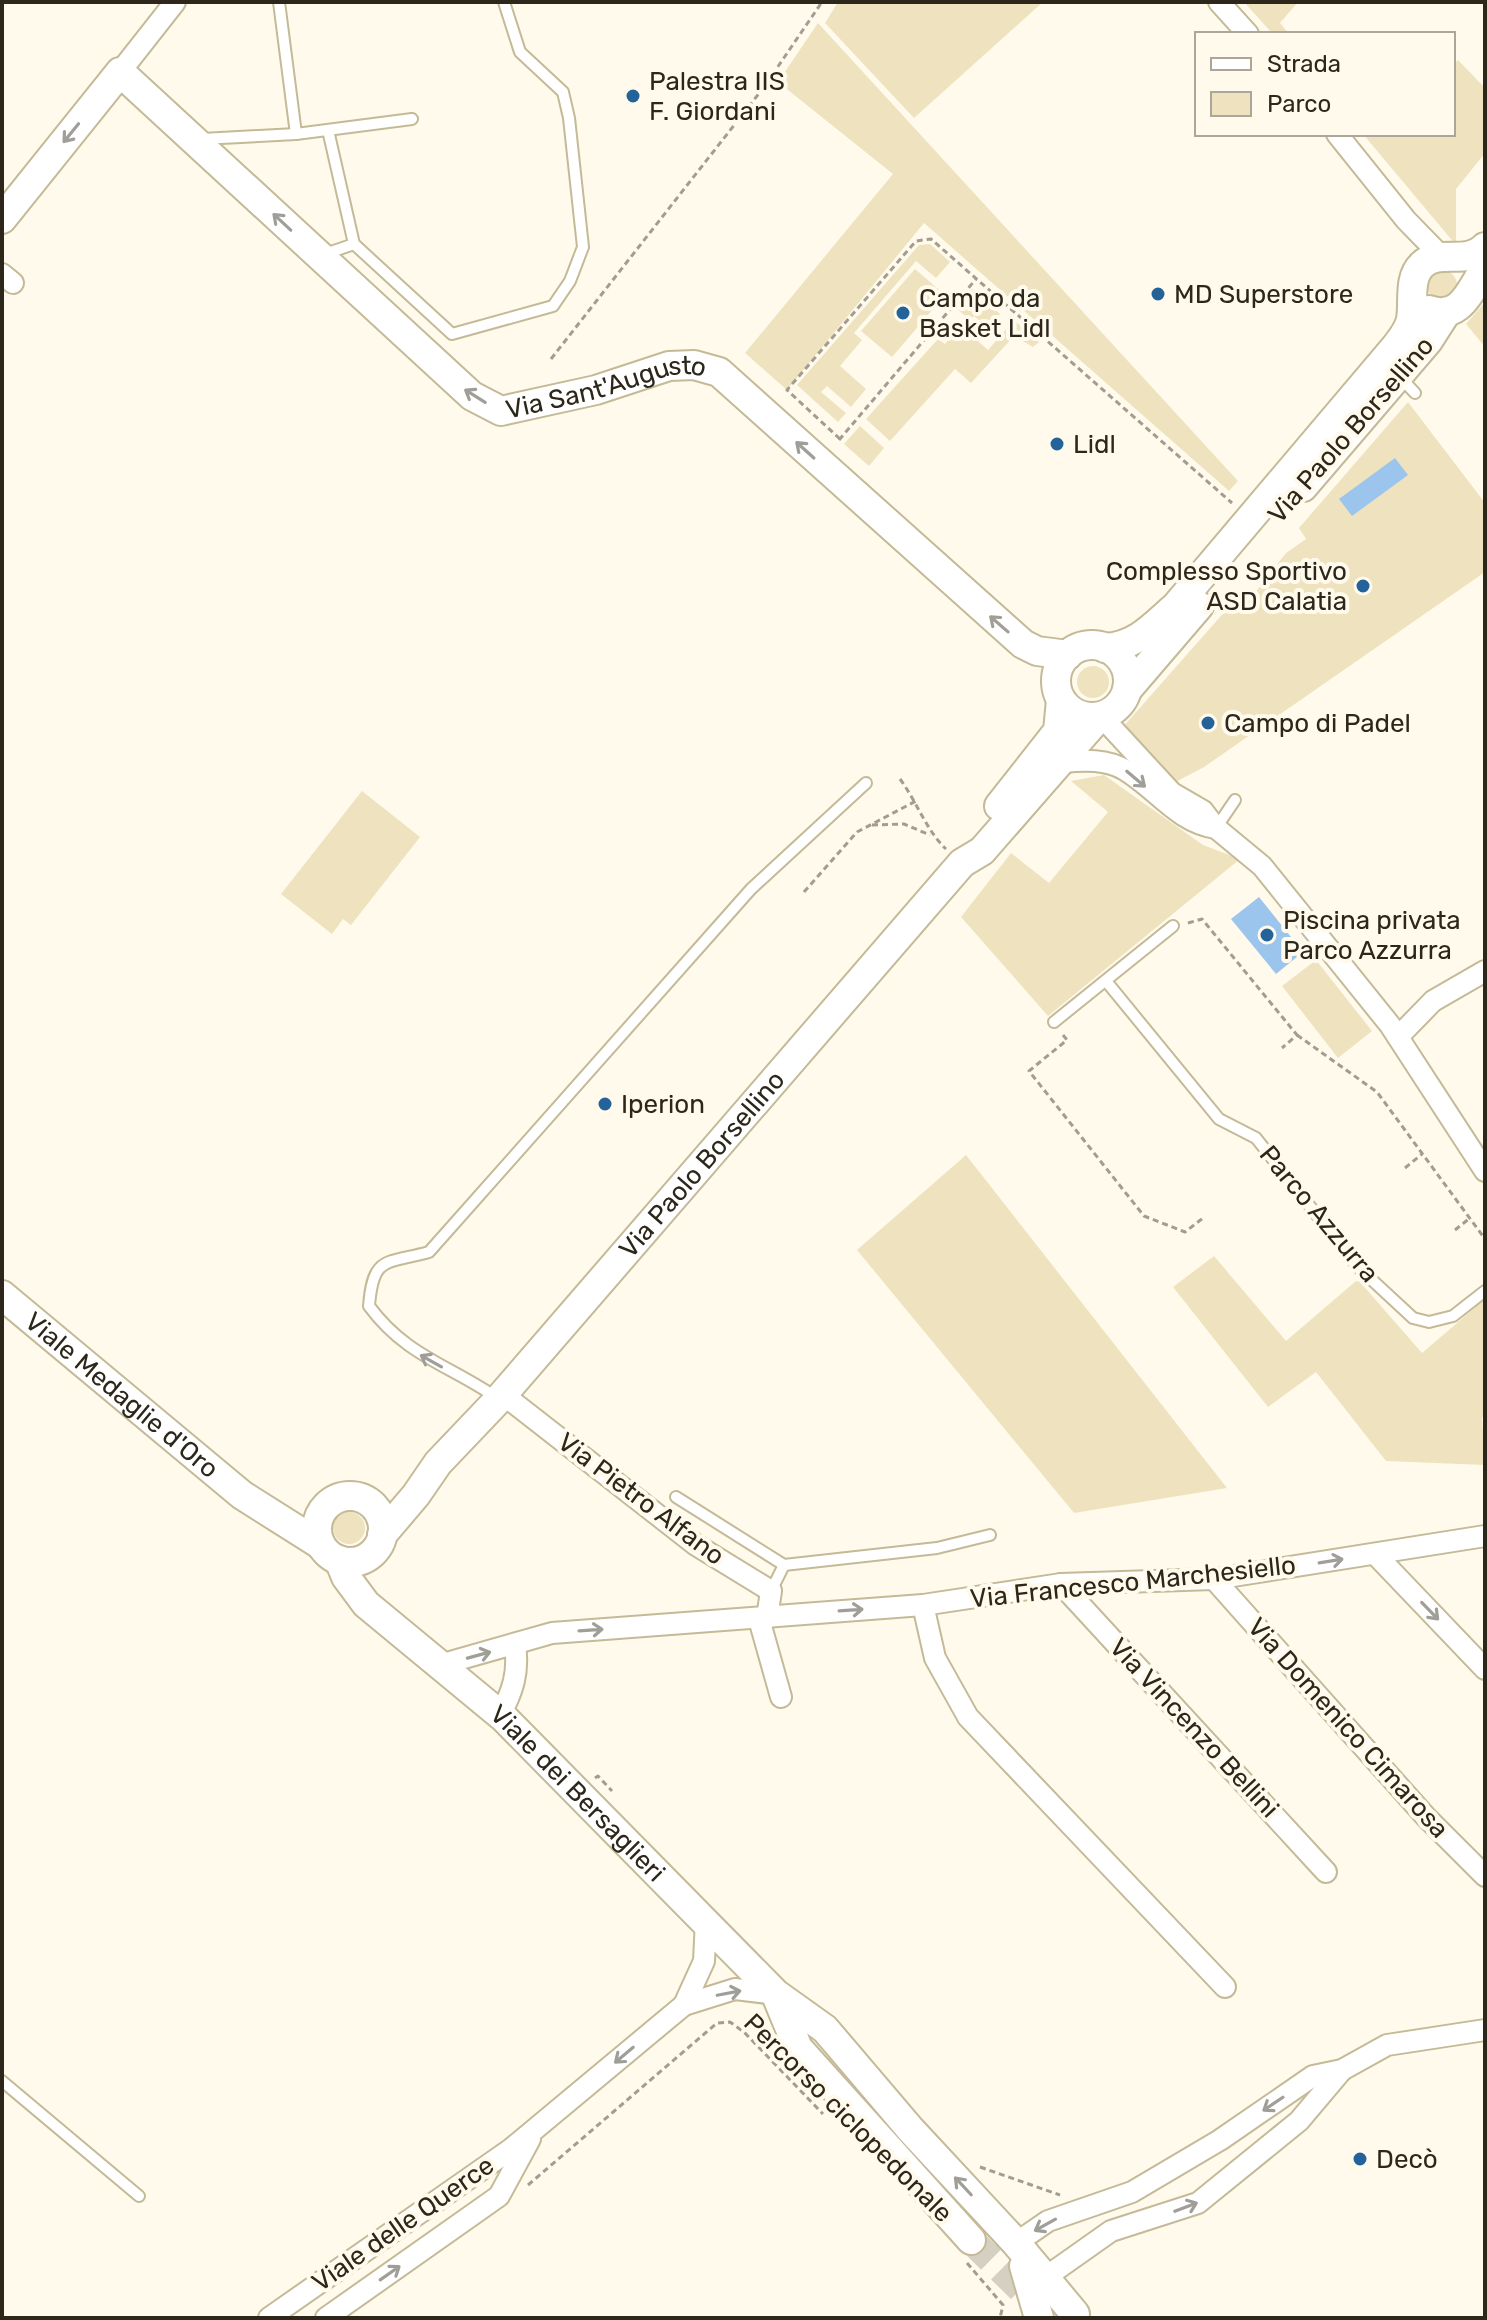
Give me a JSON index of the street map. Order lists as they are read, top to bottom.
{
  "streets": {
    "main road": [
      "Via Sant'Augusto",
      "Via Paolo Borsellino",
      "Viale Medaglie d'Oro",
      "Viale dei Bersaglieri"
    ],
    "street": [
      "Via Pietro Alfano",
      "Via Francesco Marchesiello",
      "Via Vincenzo Bellini",
      "Via Domenico Cimarosa",
      "Viale delle Querce"
    ],
    "lane": ["Parco Azzurra"],
    "path": ["Percorso ciclopedonale"]
  },
  "crossings": [
    ["Via Sant'Augusto", "Via Paolo Borsellino"],
    ["Via Paolo Borsellino", "Viale Medaglie d'Oro"],
    ["Via Paolo Borsellino", "Via Pietro Alfano"],
    ["Viale Medaglie d'Oro", "Viale dei Bersaglieri"],
    ["Via Francesco Marchesiello", "Via Vincenzo Bellini"],
    ["Via Francesco Marchesiello", "Via Domenico Cimarosa"],
    ["Via Francesco Marchesiello", "Viale dei Bersaglieri"],
    ["Viale dei Bersaglieri", "Viale delle Querce"]
  ],
  "one_way": ["Via Sant'Augusto", "Via Francesco Marchesiello"],
  "places": [
    "Palestra IIS F. Giordani",
    "MD Superstore",
    "Campo da Basket Lidl",
    "Lidl",
    "Complesso Sportivo ASD Calatia",
    "Campo di Padel",
    "Piscina privata Parco Azzurra",
    "Iperion",
    "Decò"
  ],
  "legend": ["Strada", "Parco"]
}
